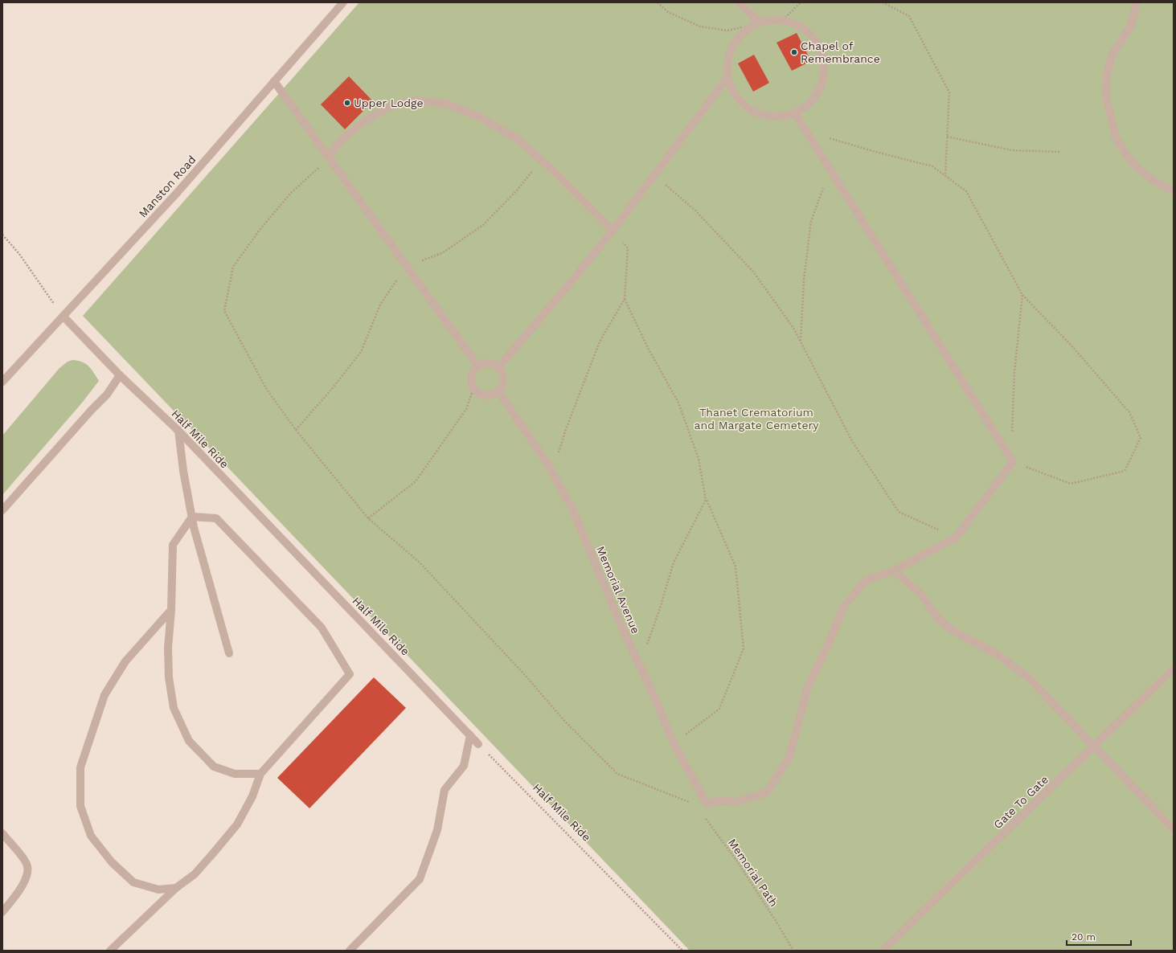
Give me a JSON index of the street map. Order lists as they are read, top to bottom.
{
  "streets": {
    "street": [
      "Manston Road",
      "Half Mile Ride",
      "Memorial Avenue",
      "Gate To Gate"
    ],
    "path": ["Memorial Path"]
  },
  "crossings": [
    ["Manston Road", "Half Mile Ride"],
    ["Memorial Avenue", "Memorial Path"]
  ],
  "parks": ["Thanet Crematorium and Margate Cemetery"],
  "places": ["Chapel of Remembrance", "Upper Lodge"],
  "scale_bar": "20 m"
}
